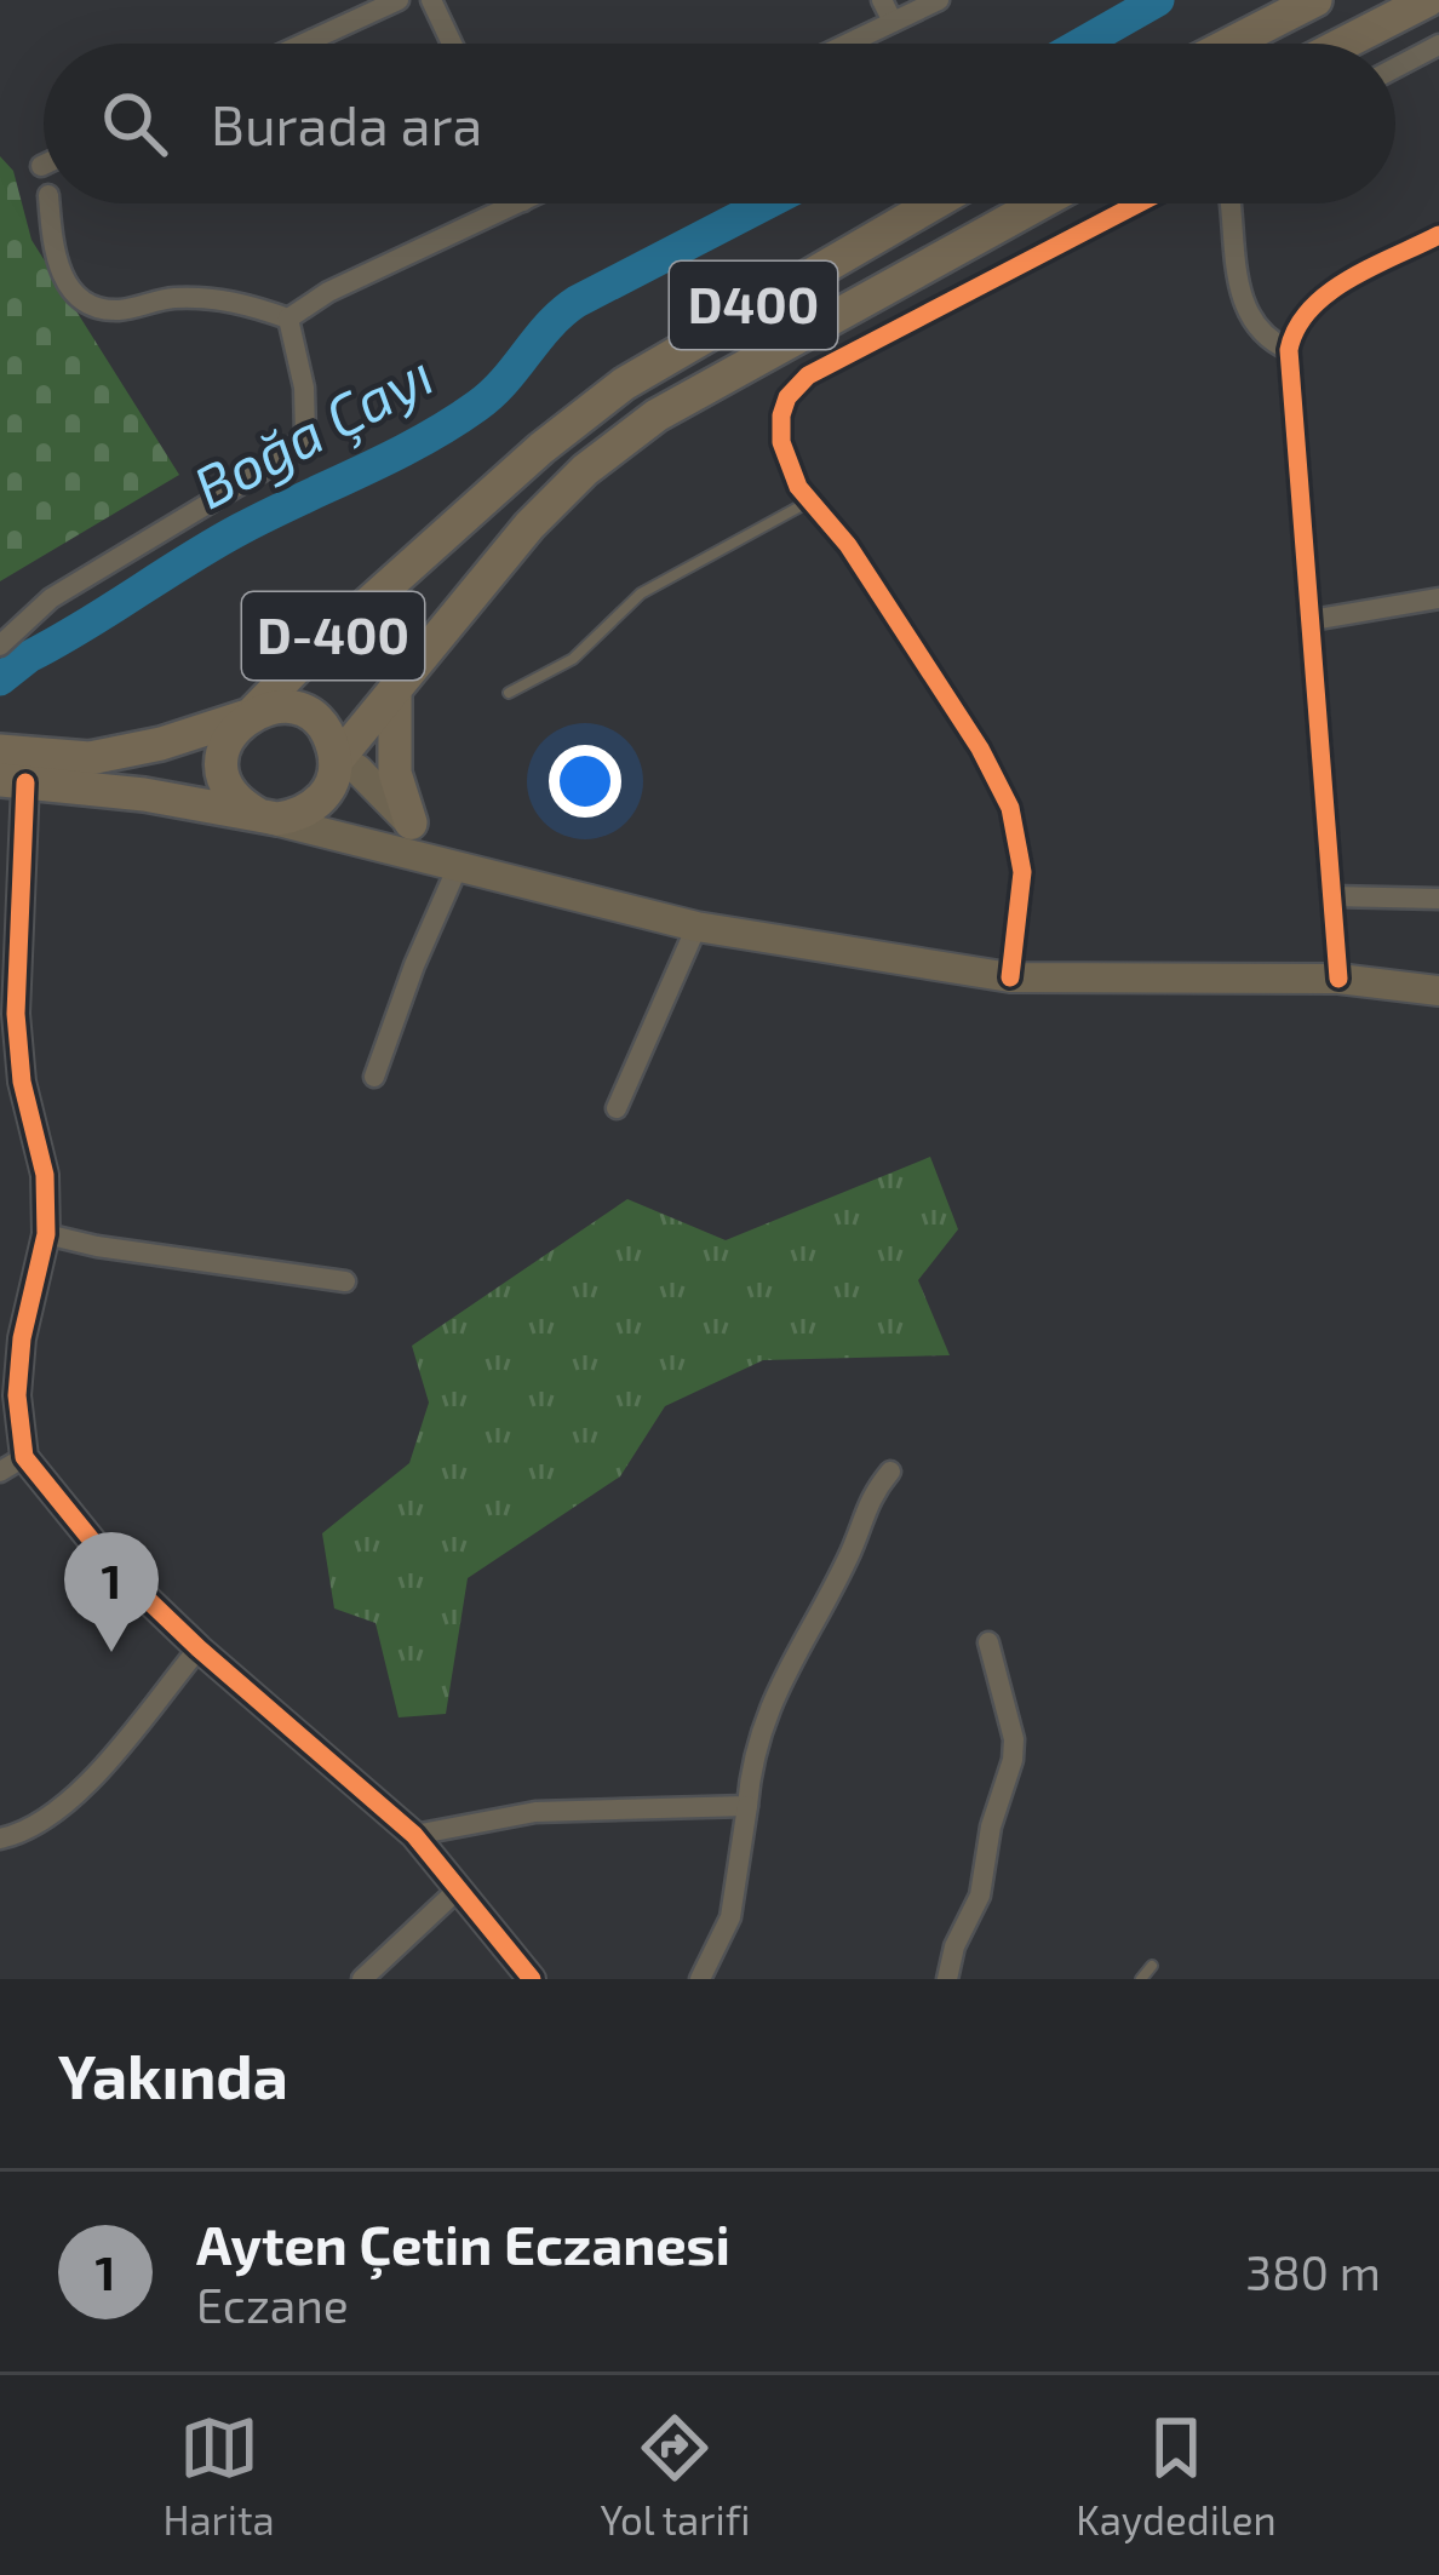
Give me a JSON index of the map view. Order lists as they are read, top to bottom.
{
  "streets": {
    "highway": ["D400", "D-400"]
  },
  "crossings": [
    ["D400", "D-400"]
  ],
  "water": ["Boğa Çayı"],
  "page": {
    "search": "Burada ara",
    "pins": "1",
    "heading": "Yakında",
    "list": [
      {
        "mark": "1",
        "name": "Ayten Çetin Eczanesi",
        "note": "Eczane",
        "value": "380 m"
      }
    ],
    "nav": ["Harita", "Yol tarifi", "Kaydedilen"]
  }
}
